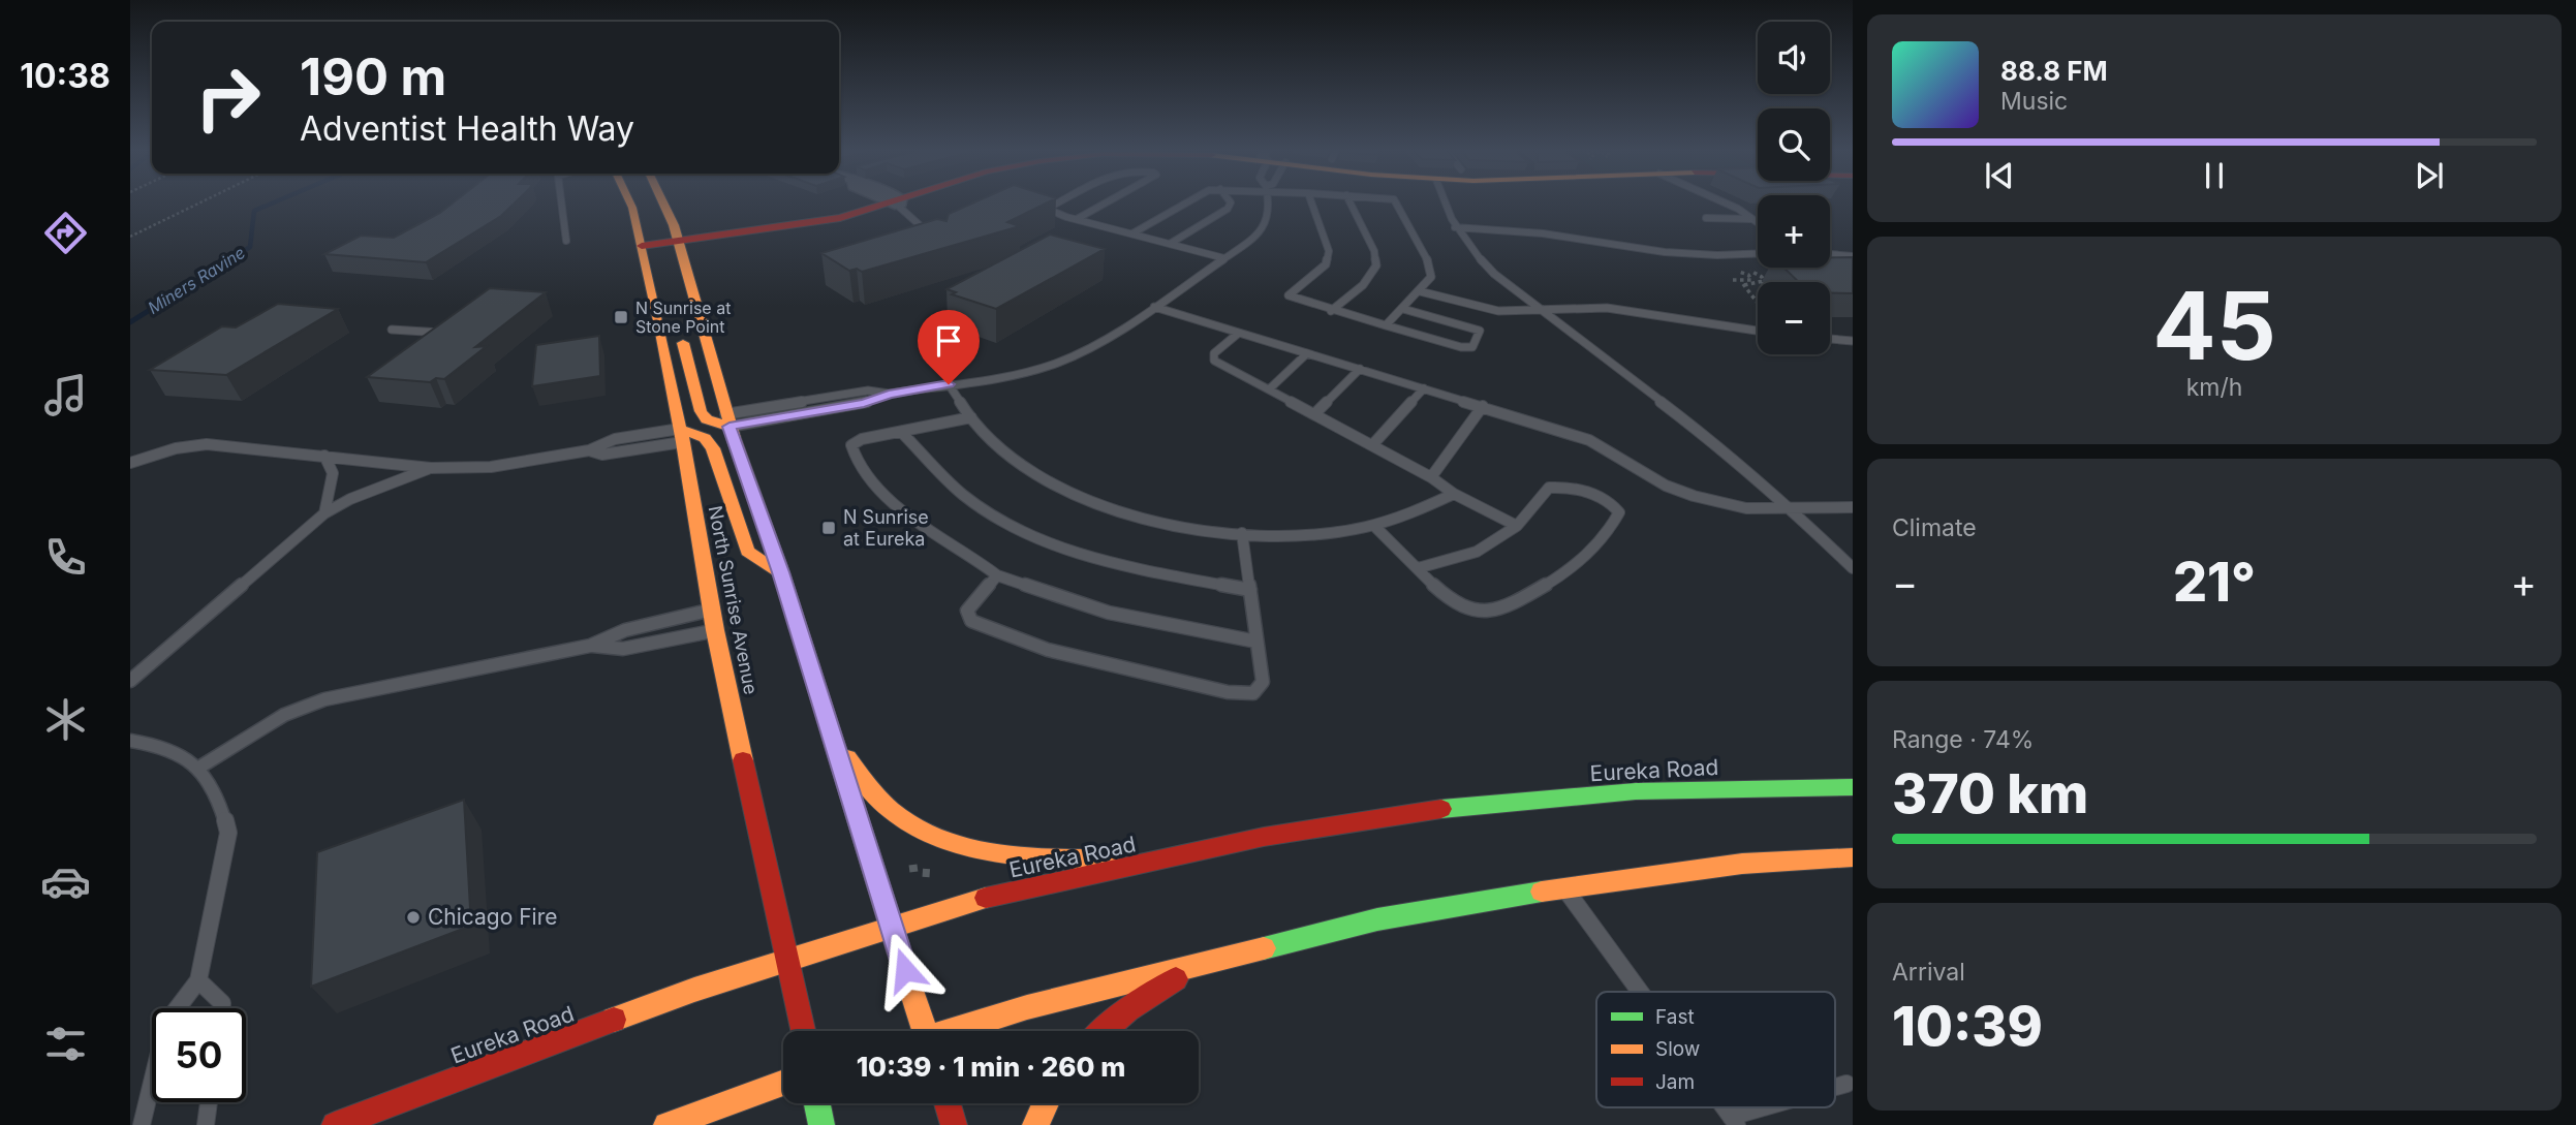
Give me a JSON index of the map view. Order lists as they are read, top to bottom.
{
  "streets": {
    "main road": ["North Sunrise Avenue", "Eureka Road"]
  },
  "crossings": [
    ["North Sunrise Avenue", "Eureka Road"]
  ],
  "water": ["Miners Ravine"],
  "places": {
    "transit": ["N Sunrise at Stone Point", "N Sunrise at Eureka"],
    "other": ["Chicago Fire"]
  },
  "legend": ["Fast", "Slow", "Jam"],
  "page": {
    "tabs": "10:38",
    "map_buttons": ["+", "−"],
    "turn": ["190 m", "Adventist Health Way"],
    "song": ["88.8 FM", "Music"],
    "tile": [
      ["45", "km/h"],
      "Climate",
      ["Range · 74%", "370 km"],
      ["Arrival", "10:39"]
    ],
    "heat": ["−", "21°", "+"],
    "limit": "50",
    "trip": "10:39 · 1 min · 260 m"
  }
}
